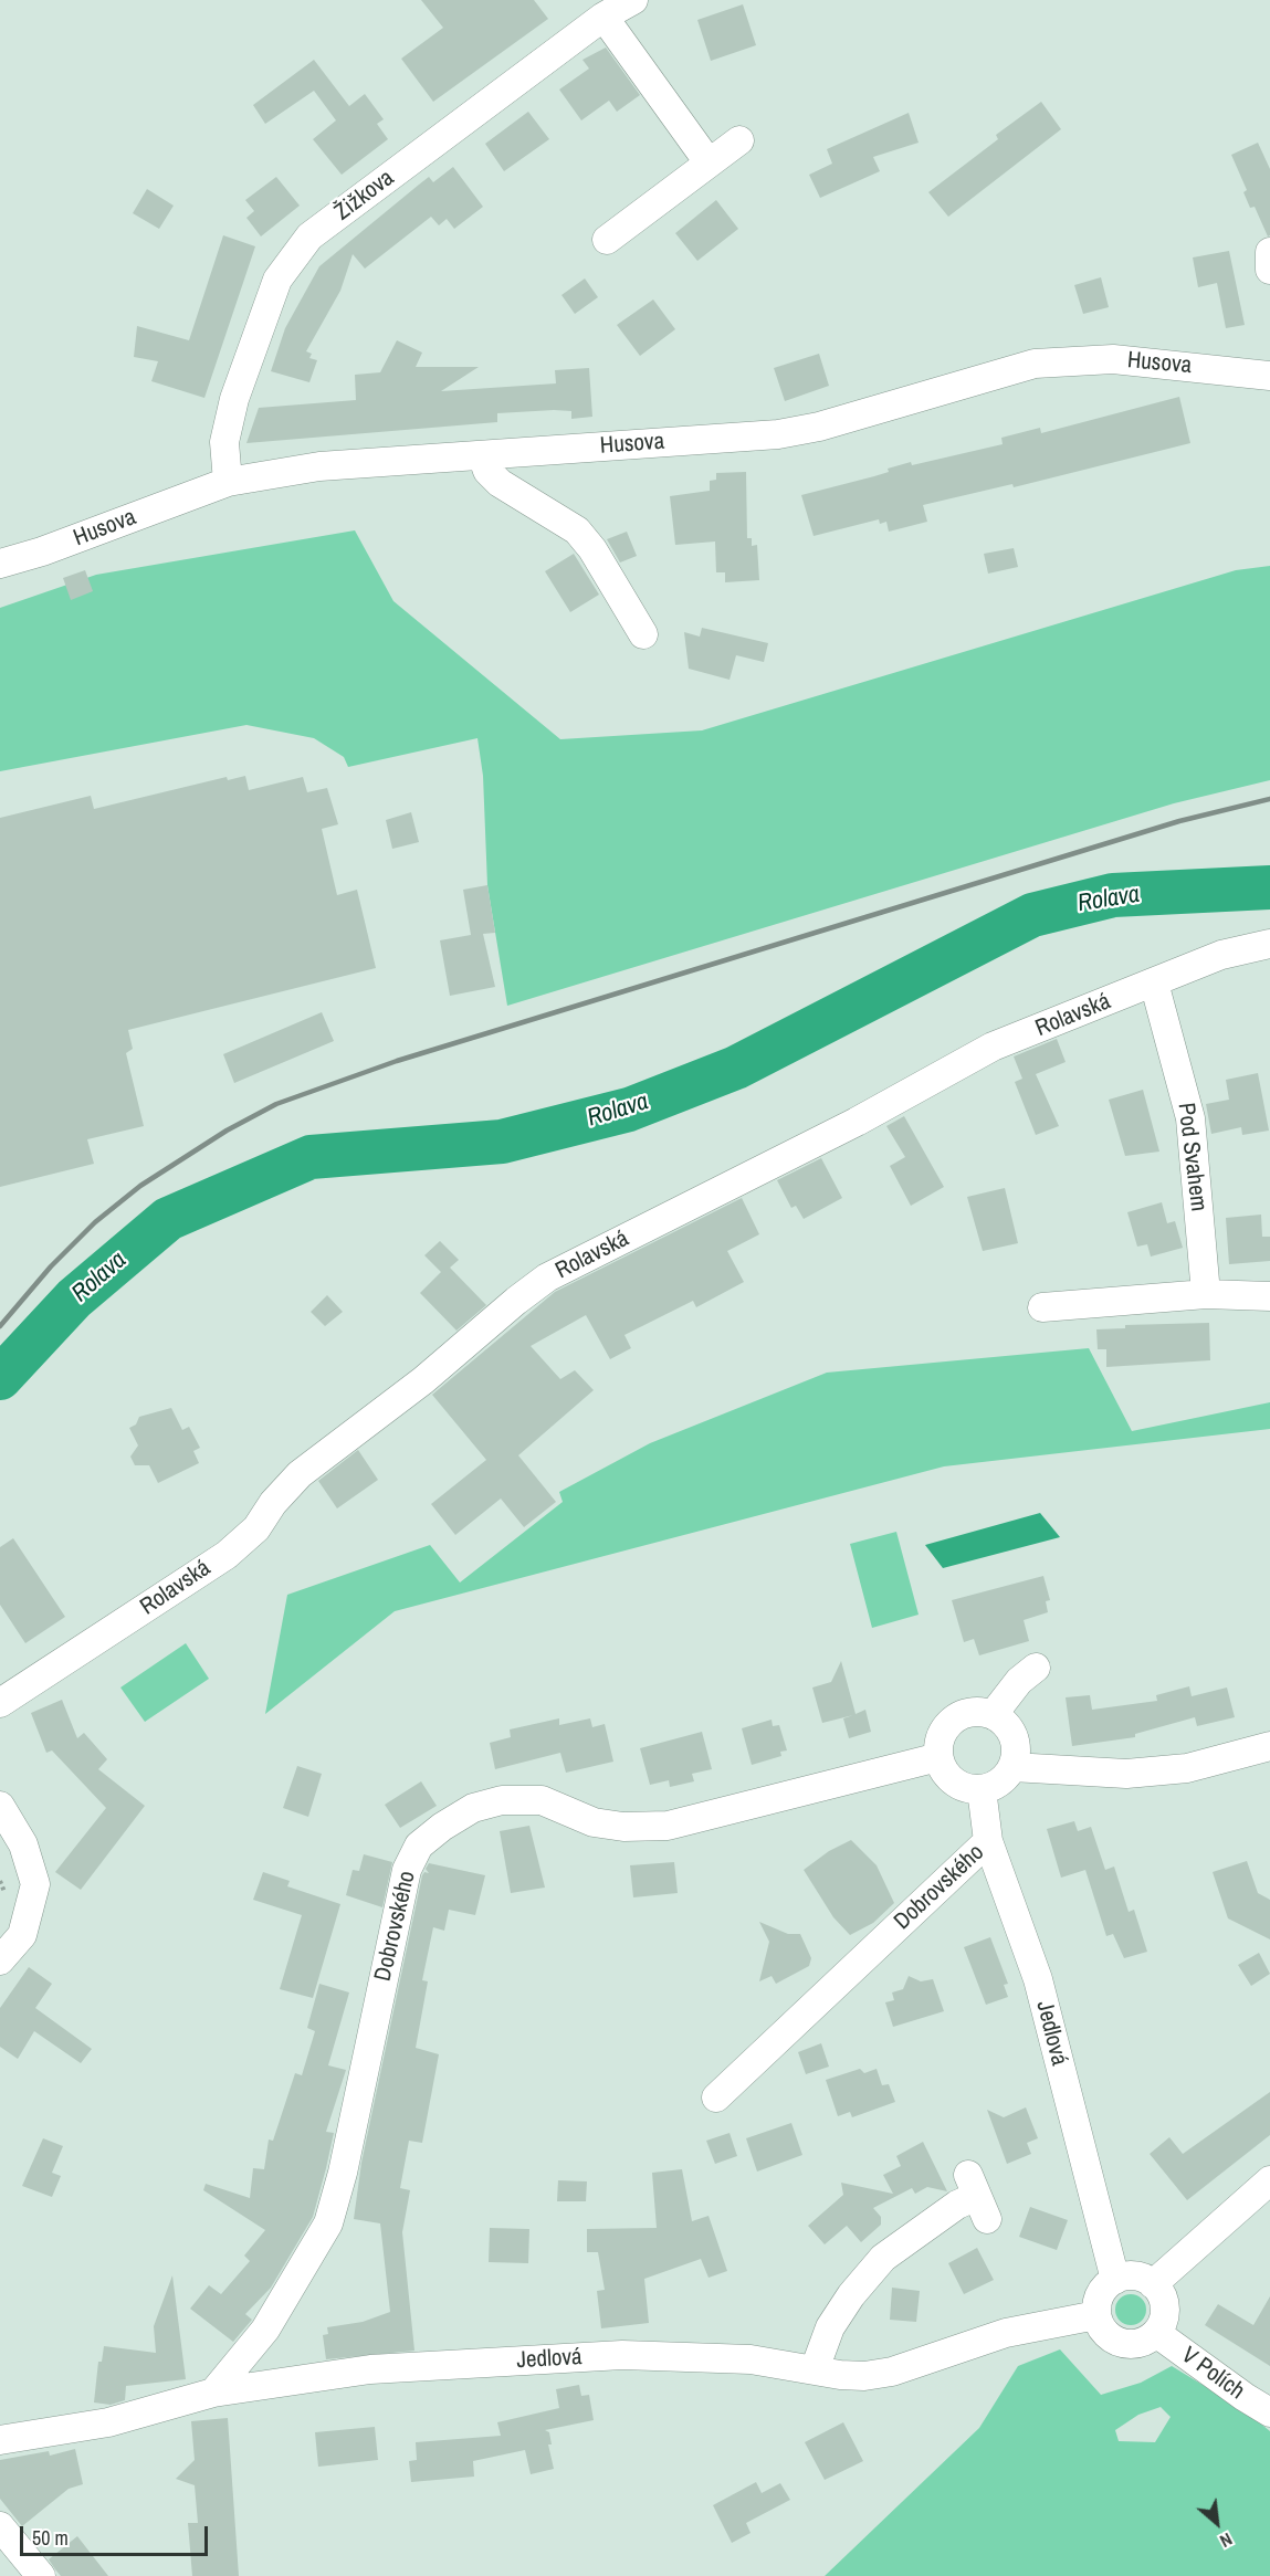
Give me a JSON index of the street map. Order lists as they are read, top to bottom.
{
  "streets": {
    "street": [
      "Žižkova",
      "Husova",
      "Rolavská",
      "Pod Svahem",
      "Dobrovského",
      "Jedlová",
      "V Polích"
    ]
  },
  "crossings": [
    ["Žižkova", "Husova"],
    ["Rolavská", "Pod Svahem"],
    ["Dobrovského", "Jedlová"],
    ["Jedlová", "V Polích"]
  ],
  "water": ["Rolava"],
  "scale_bar": "50 m",
  "north": "bottom right"
}
